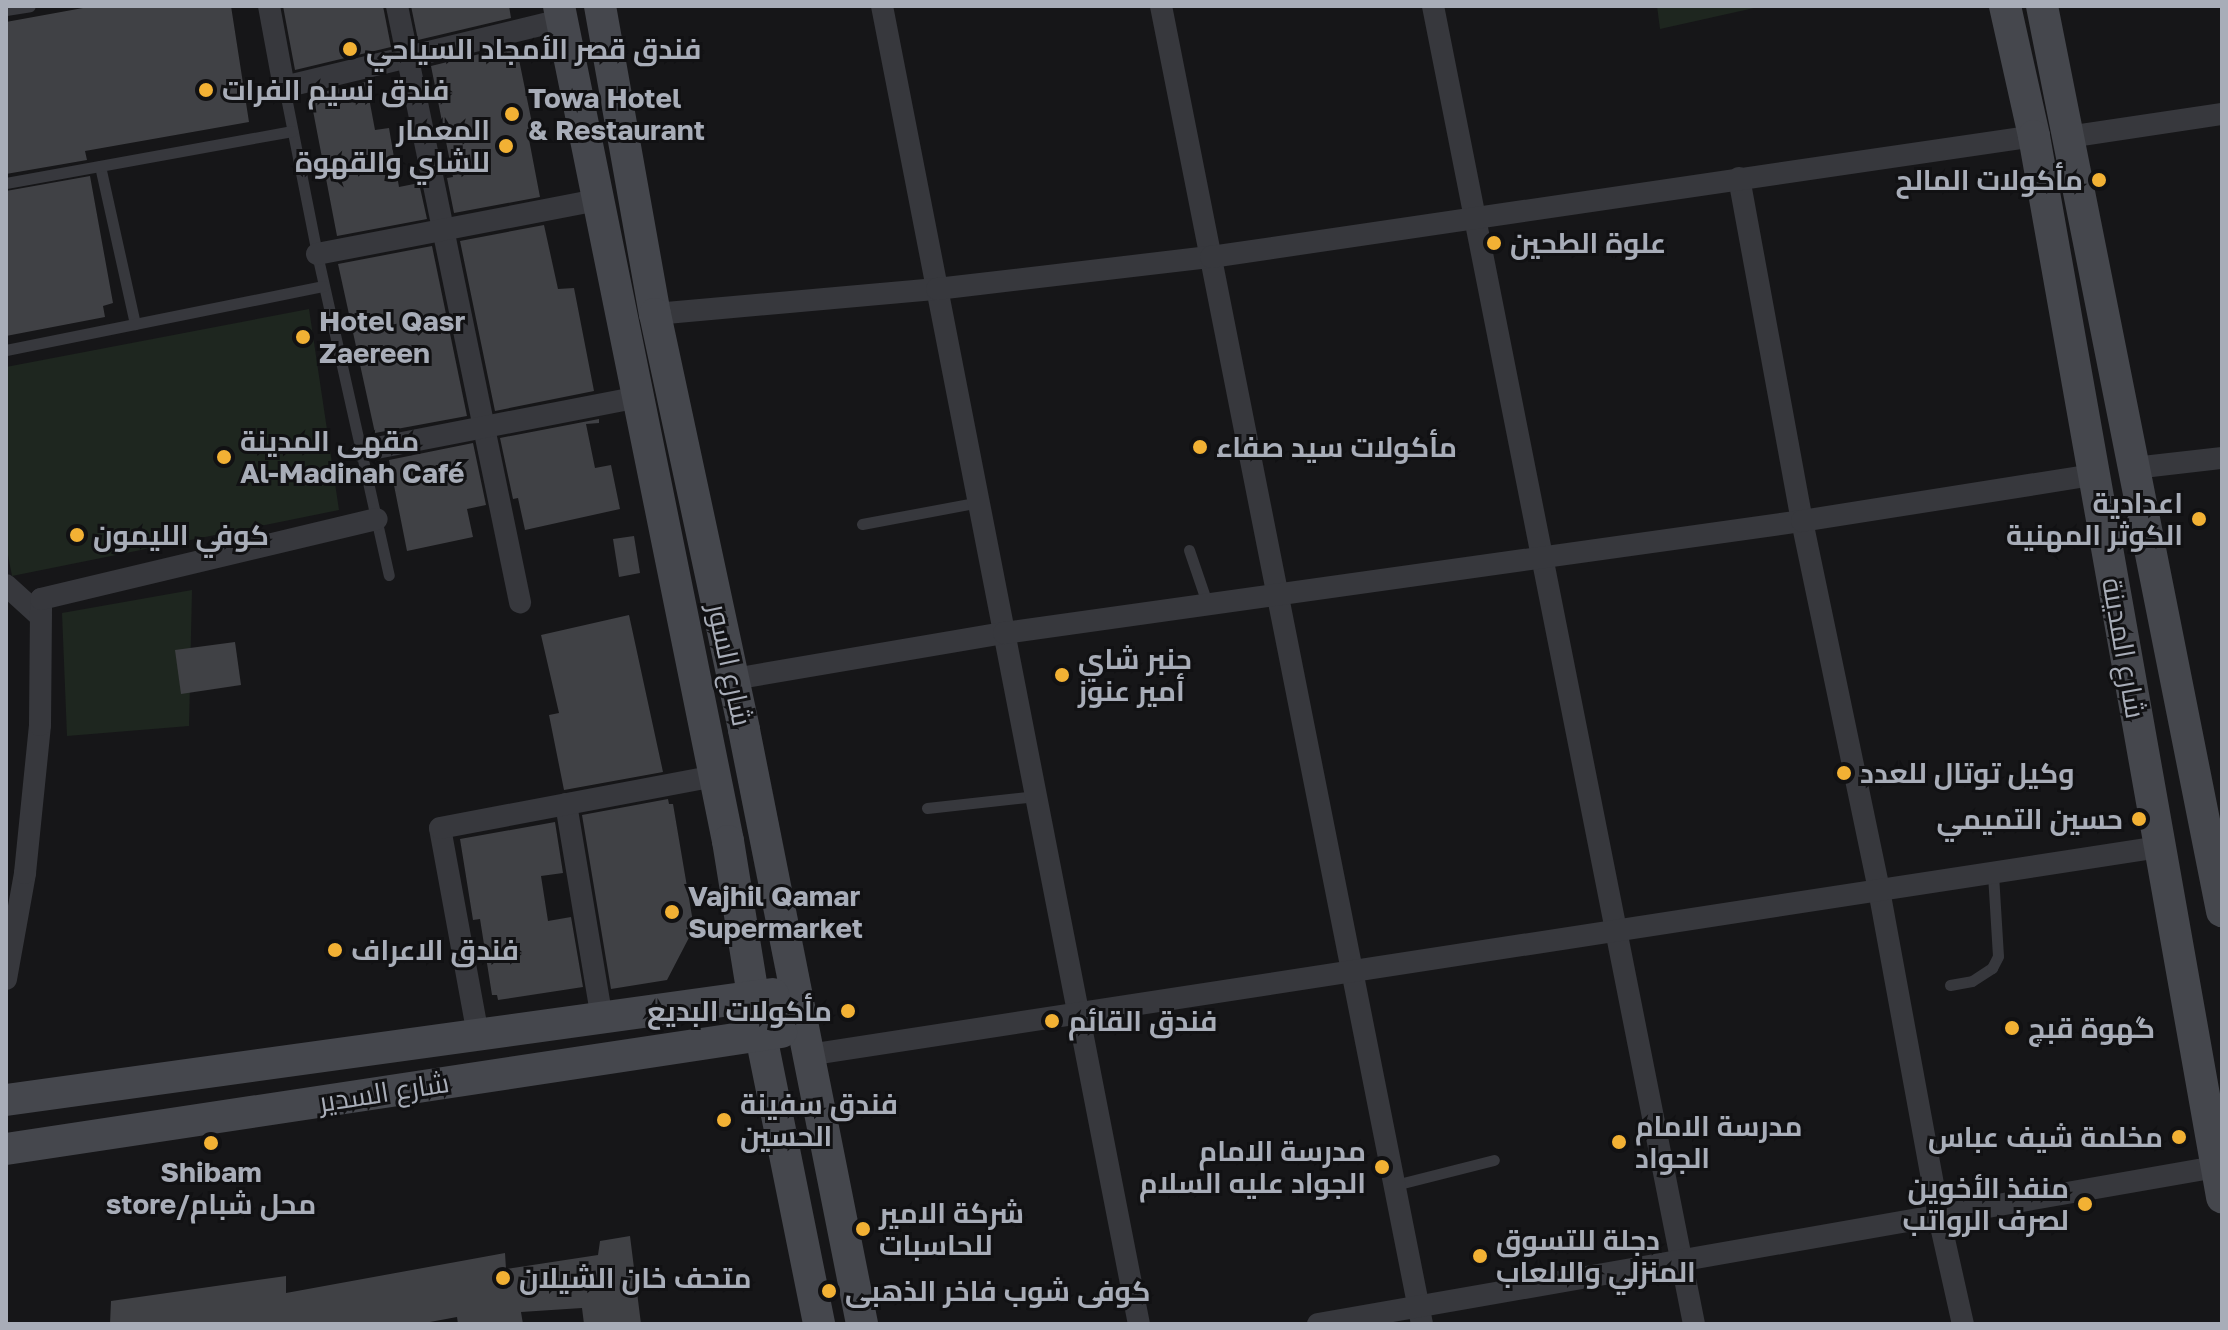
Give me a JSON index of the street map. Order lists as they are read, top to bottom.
{
  "streets": {
    "main road": ["شارع المدينة", "شارع السور", "شارع السدير"]
  },
  "crossings": [
    ["شارع السور", "شارع السدير"]
  ],
  "places": [
    "فندق قصر الأمجاد السياحي",
    "فندق نسيم الفرات",
    "Towa Hotel & Restaurant",
    "المعمار للشاي والقهوة",
    "مأكولات المالح",
    "علوة الطحين",
    "Hotel Qasr Zaereen",
    "مأكولات سيد صفاء",
    "مقهى المدينة Al-Madinah Café",
    "اعدادية الكوثر المهنية",
    "كوفي الليمون",
    "جنبر شاي أمير عنوز",
    "وكيل توتال للعدد",
    "حسين التميمي",
    "Vajhil Qamar Supermarket",
    "فندق الاعراف",
    "مأكولات البديع",
    "فندق القائم",
    "گهوة قبچ",
    "فندق سفينة الحسين",
    "مخلمة شيف عباس",
    "مدرسة الامام الجواد",
    "Shibam store/محل شبام",
    "مدرسة الامام الجواد عليه السلام",
    "منفذ الأخوين لصرف الرواتب",
    "شركة الامير للحاسبات",
    "دجلة للتسوق المنزلي والالعاب",
    "متحف خان الشيلان",
    "کوفی شوب فاخر الذهبی"
  ]
}
